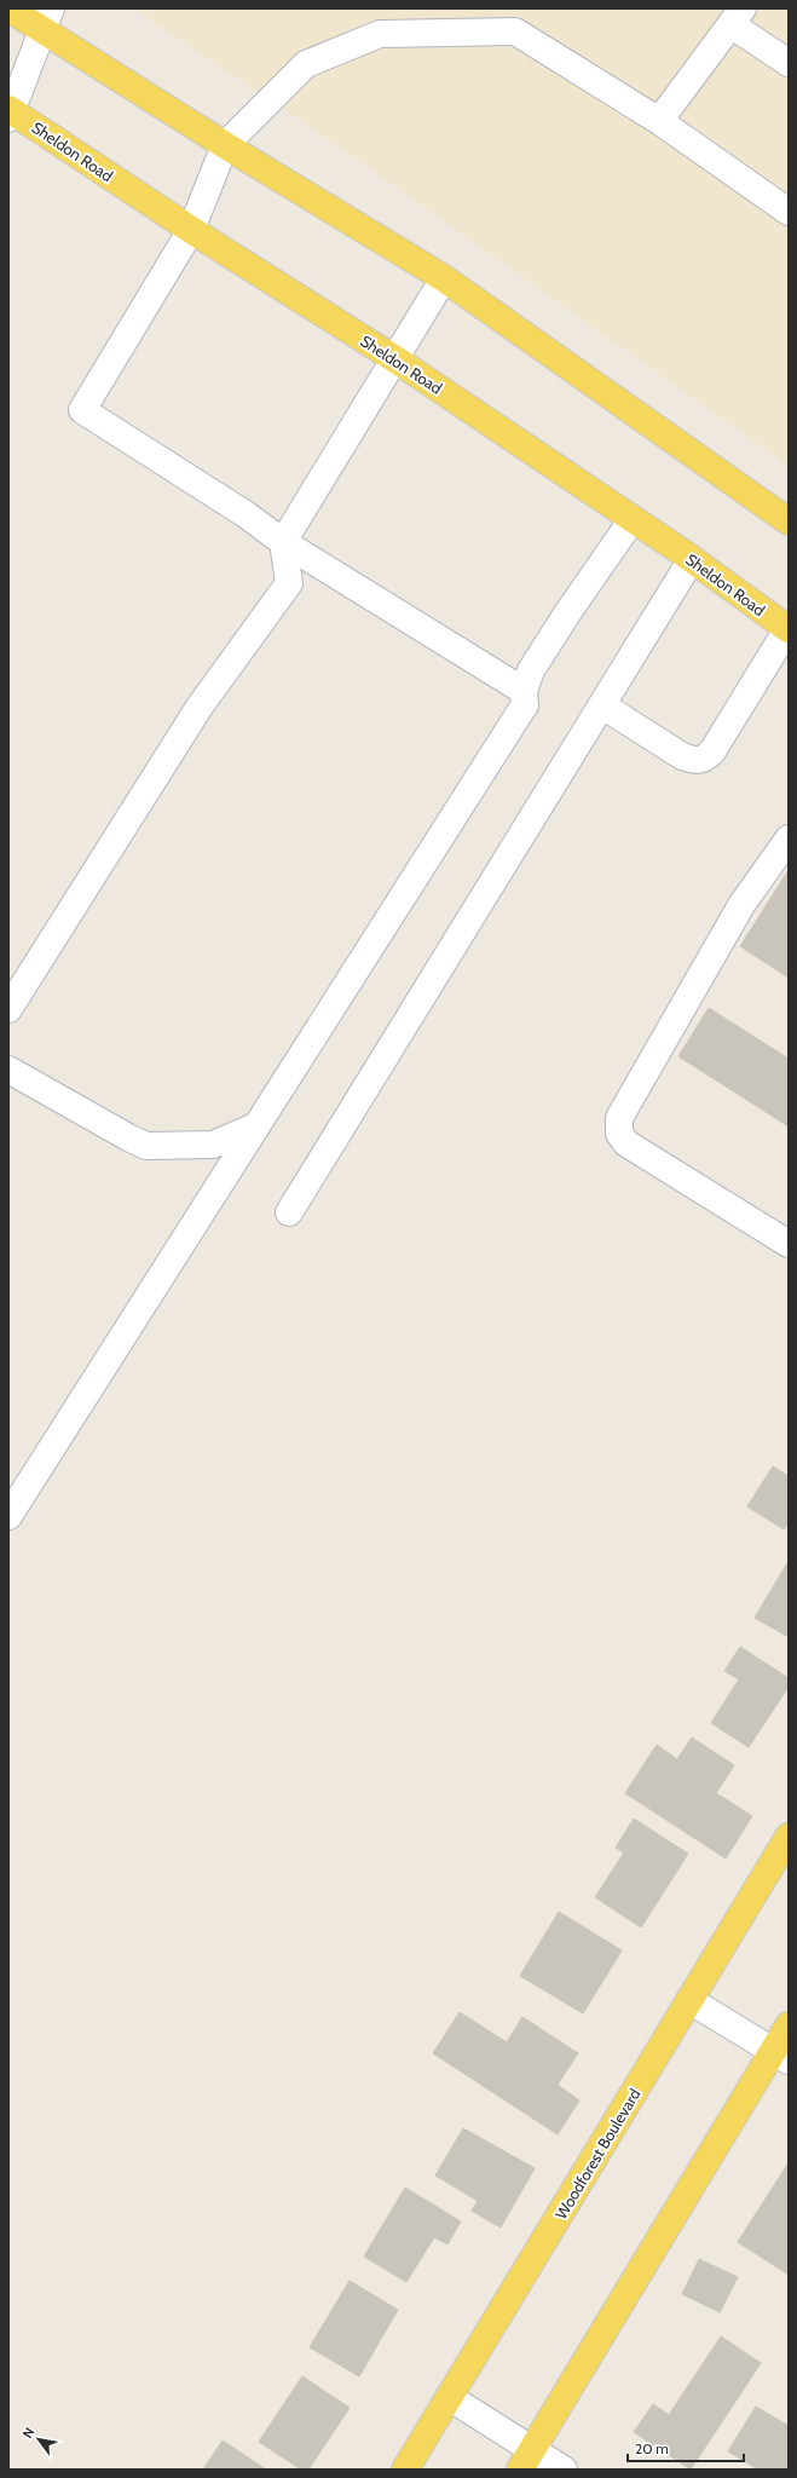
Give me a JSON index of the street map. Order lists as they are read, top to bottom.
{
  "streets": {
    "main road": ["Sheldon Road", "Woodforest Boulevard"]
  },
  "scale_bar": "20 m",
  "north": "top left"
}
